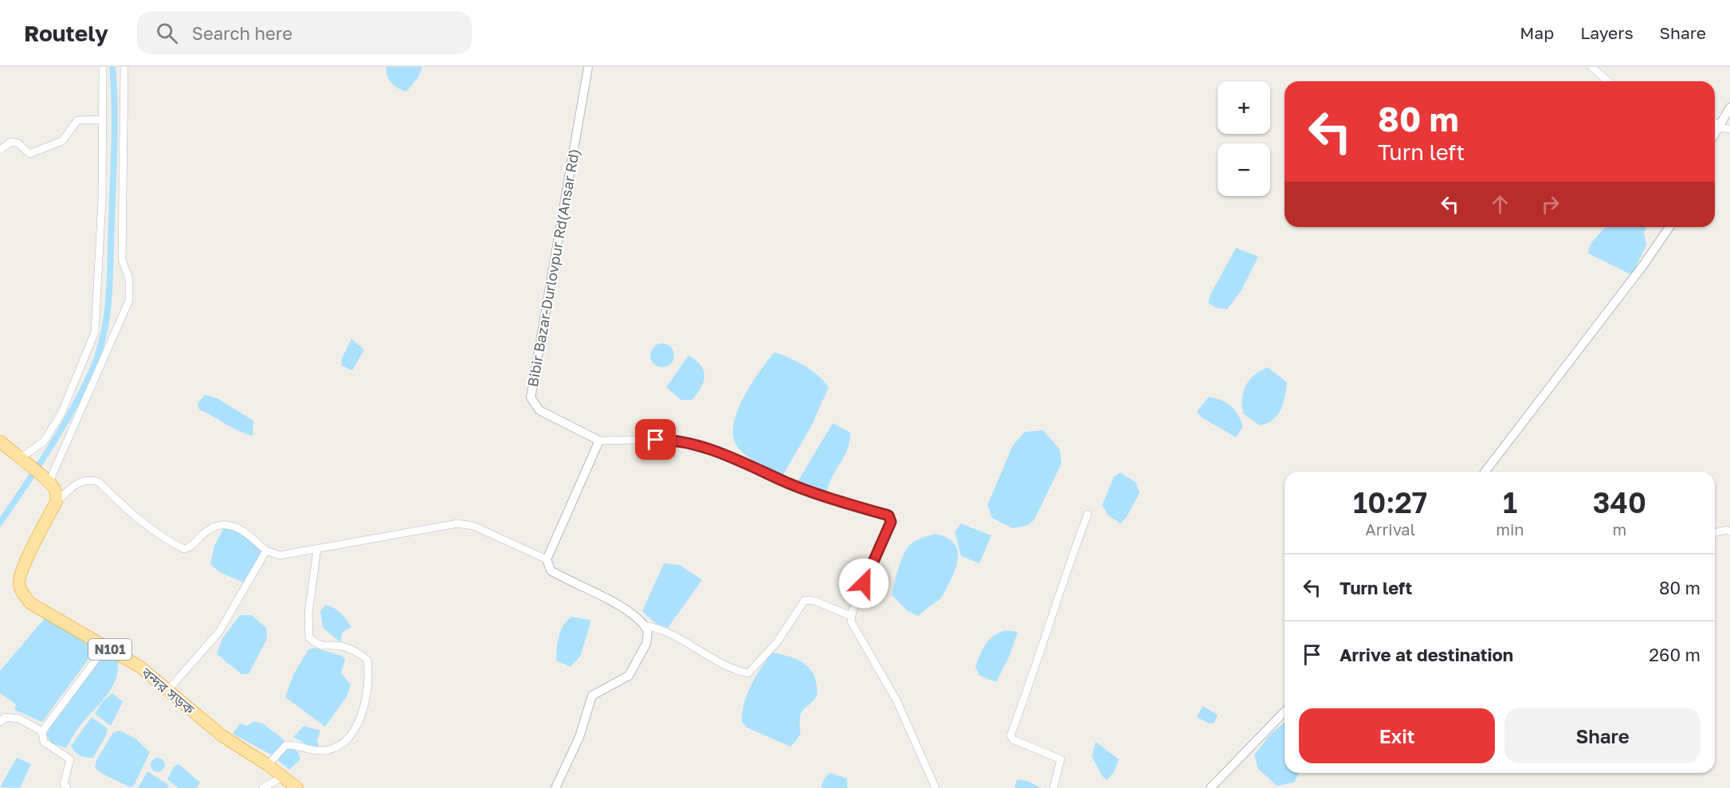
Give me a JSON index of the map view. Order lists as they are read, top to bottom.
{
  "streets": {
    "highway": ["N101", "বন্দর সড়ক"],
    "street": ["Bibir Bazar-Durlovpur Rd(Ansar Rd)"]
  },
  "page": {
    "header": "Routely",
    "search": "Search here",
    "nav": ["Map", "Layers", "Share"],
    "map_buttons": ["+", "−"],
    "turn": ["80 m", "Turn left"],
    "eta": [
      "10:27",
      "Arrival",
      "1",
      "min",
      "340",
      "m"
    ],
    "list": [
      {
        "name": "Turn left",
        "value": "80 m"
      },
      {
        "name": "Arrive at destination",
        "value": "260 m"
      }
    ],
    "buttons": ["Exit", "Share"]
  }
}
